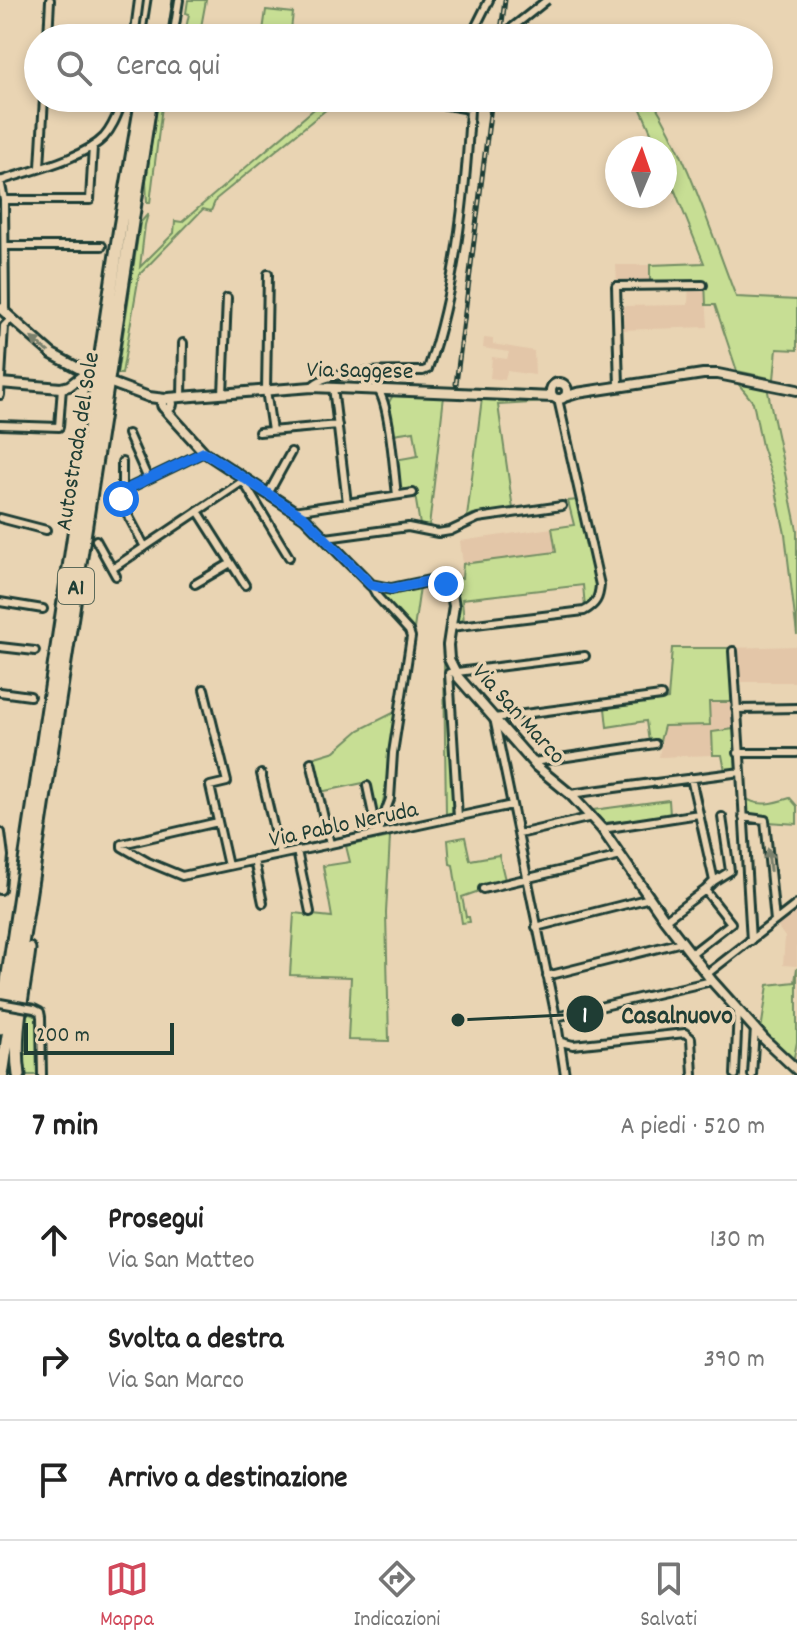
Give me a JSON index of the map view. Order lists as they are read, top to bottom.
{
  "streets": {
    "highway": ["Autostrada del Sole", "A1"],
    "main road": ["Via Saggese", "Via San Marco"],
    "street": ["Via Pablo Neruda"]
  },
  "places": ["Casalnuovo"],
  "scale_bar": "200 m",
  "north": "top",
  "page": {
    "search": "Cerca qui",
    "scale": "200 m",
    "heading": ["7 min", "A piedi · 520 m"],
    "list": [
      ["Prosegui", "Via San Matteo", "130 m"],
      ["Svolta a destra", "Via San Marco", "390 m"],
      "Arrivo a destinazione"
    ],
    "nav": ["Mappa", "Indicazioni", "Salvati"]
  }
}
